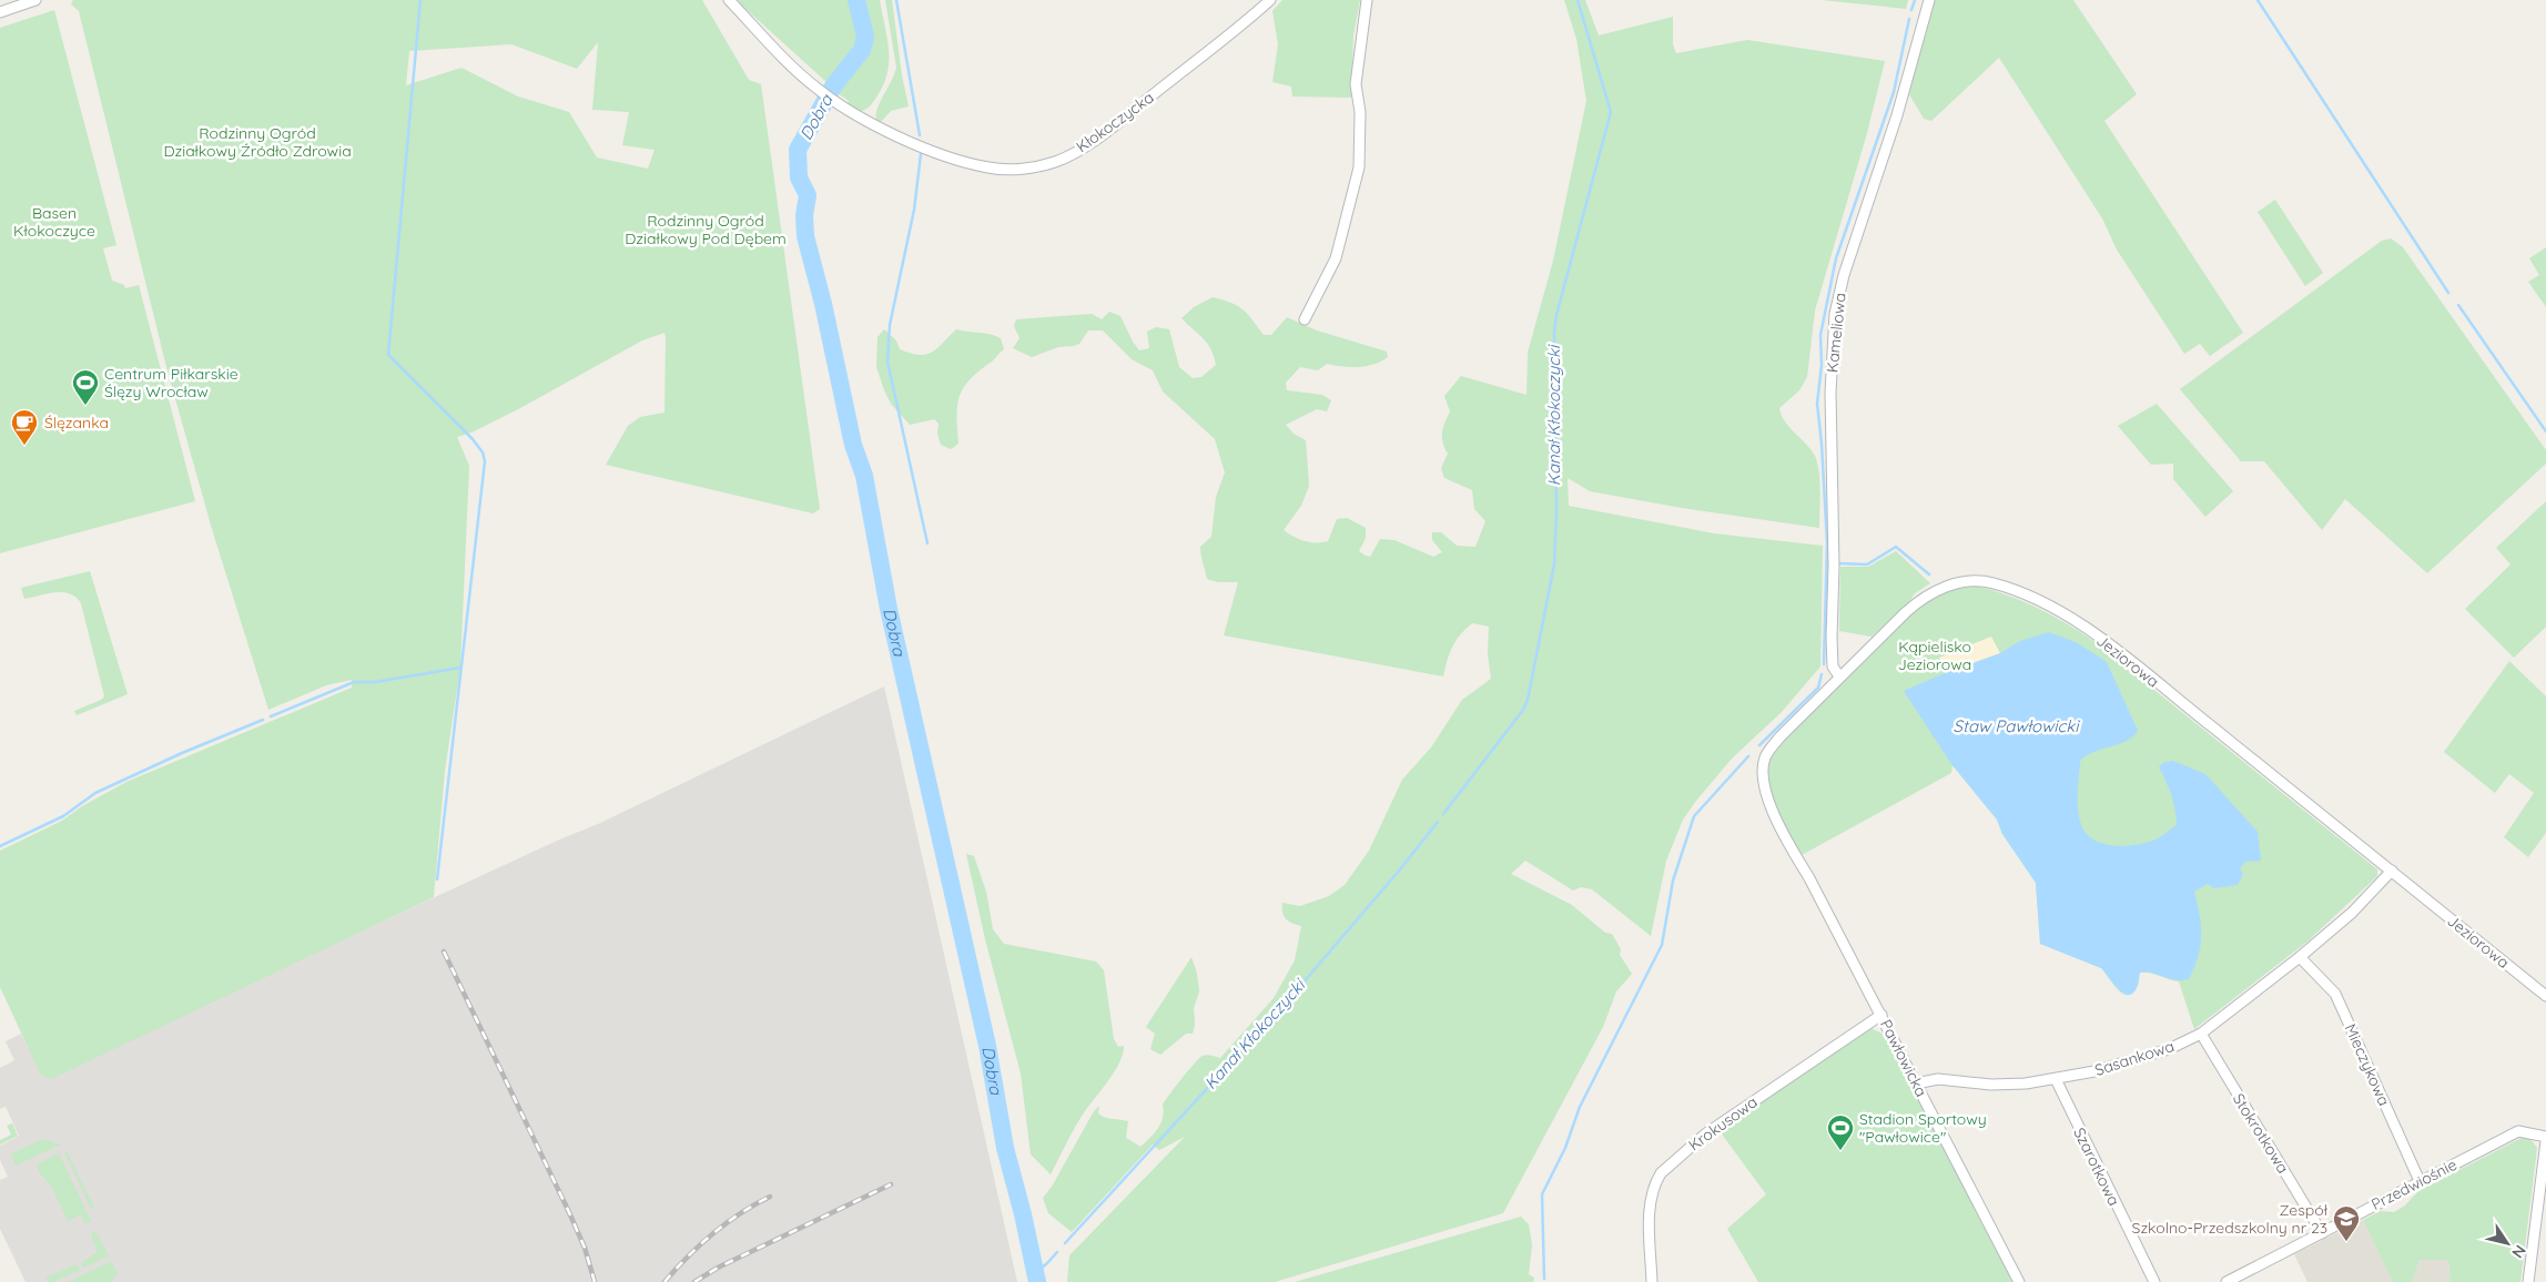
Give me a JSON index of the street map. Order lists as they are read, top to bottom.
{
  "streets": {
    "street": [
      "Kłokoczycka",
      "Kameliowa",
      "Jeziorowa",
      "Pawłowicka",
      "Sasankowa",
      "Mieczykowa",
      "Krokusowa",
      "Stokrotkowa",
      "Szarotkowa",
      "Przedwiośnie"
    ]
  },
  "crossings": [
    ["Kameliowa", "Jeziorowa"],
    ["Jeziorowa", "Pawłowicka"],
    ["Jeziorowa", "Sasankowa"],
    ["Pawłowicka", "Sasankowa"],
    ["Pawłowicka", "Krokusowa"],
    ["Sasankowa", "Mieczykowa"],
    ["Sasankowa", "Stokrotkowa"],
    ["Sasankowa", "Szarotkowa"],
    ["Mieczykowa", "Przedwiośnie"],
    ["Stokrotkowa", "Przedwiośnie"]
  ],
  "water": ["Dobra", "Kanał Kłokoczycki", "Staw Pawłowicki"],
  "parks": [
    "Rodzinny Ogród Działkowy Źródło Zdrowia",
    "Basen Kłokoczyce",
    "Rodzinny Ogród Działkowy Pod Dębem",
    "Kąpielisko Jeziorowa"
  ],
  "places": {
    "sports": ["Centrum Piłkarskie Ślęzy Wrocław", "Stadion Sportowy \"Pawłowice\""],
    "cafe": ["Ślęzanka"],
    "school or university": ["Zespół Szkolno-Przedszkolny nr 23"]
  },
  "north": "bottom right"
}
